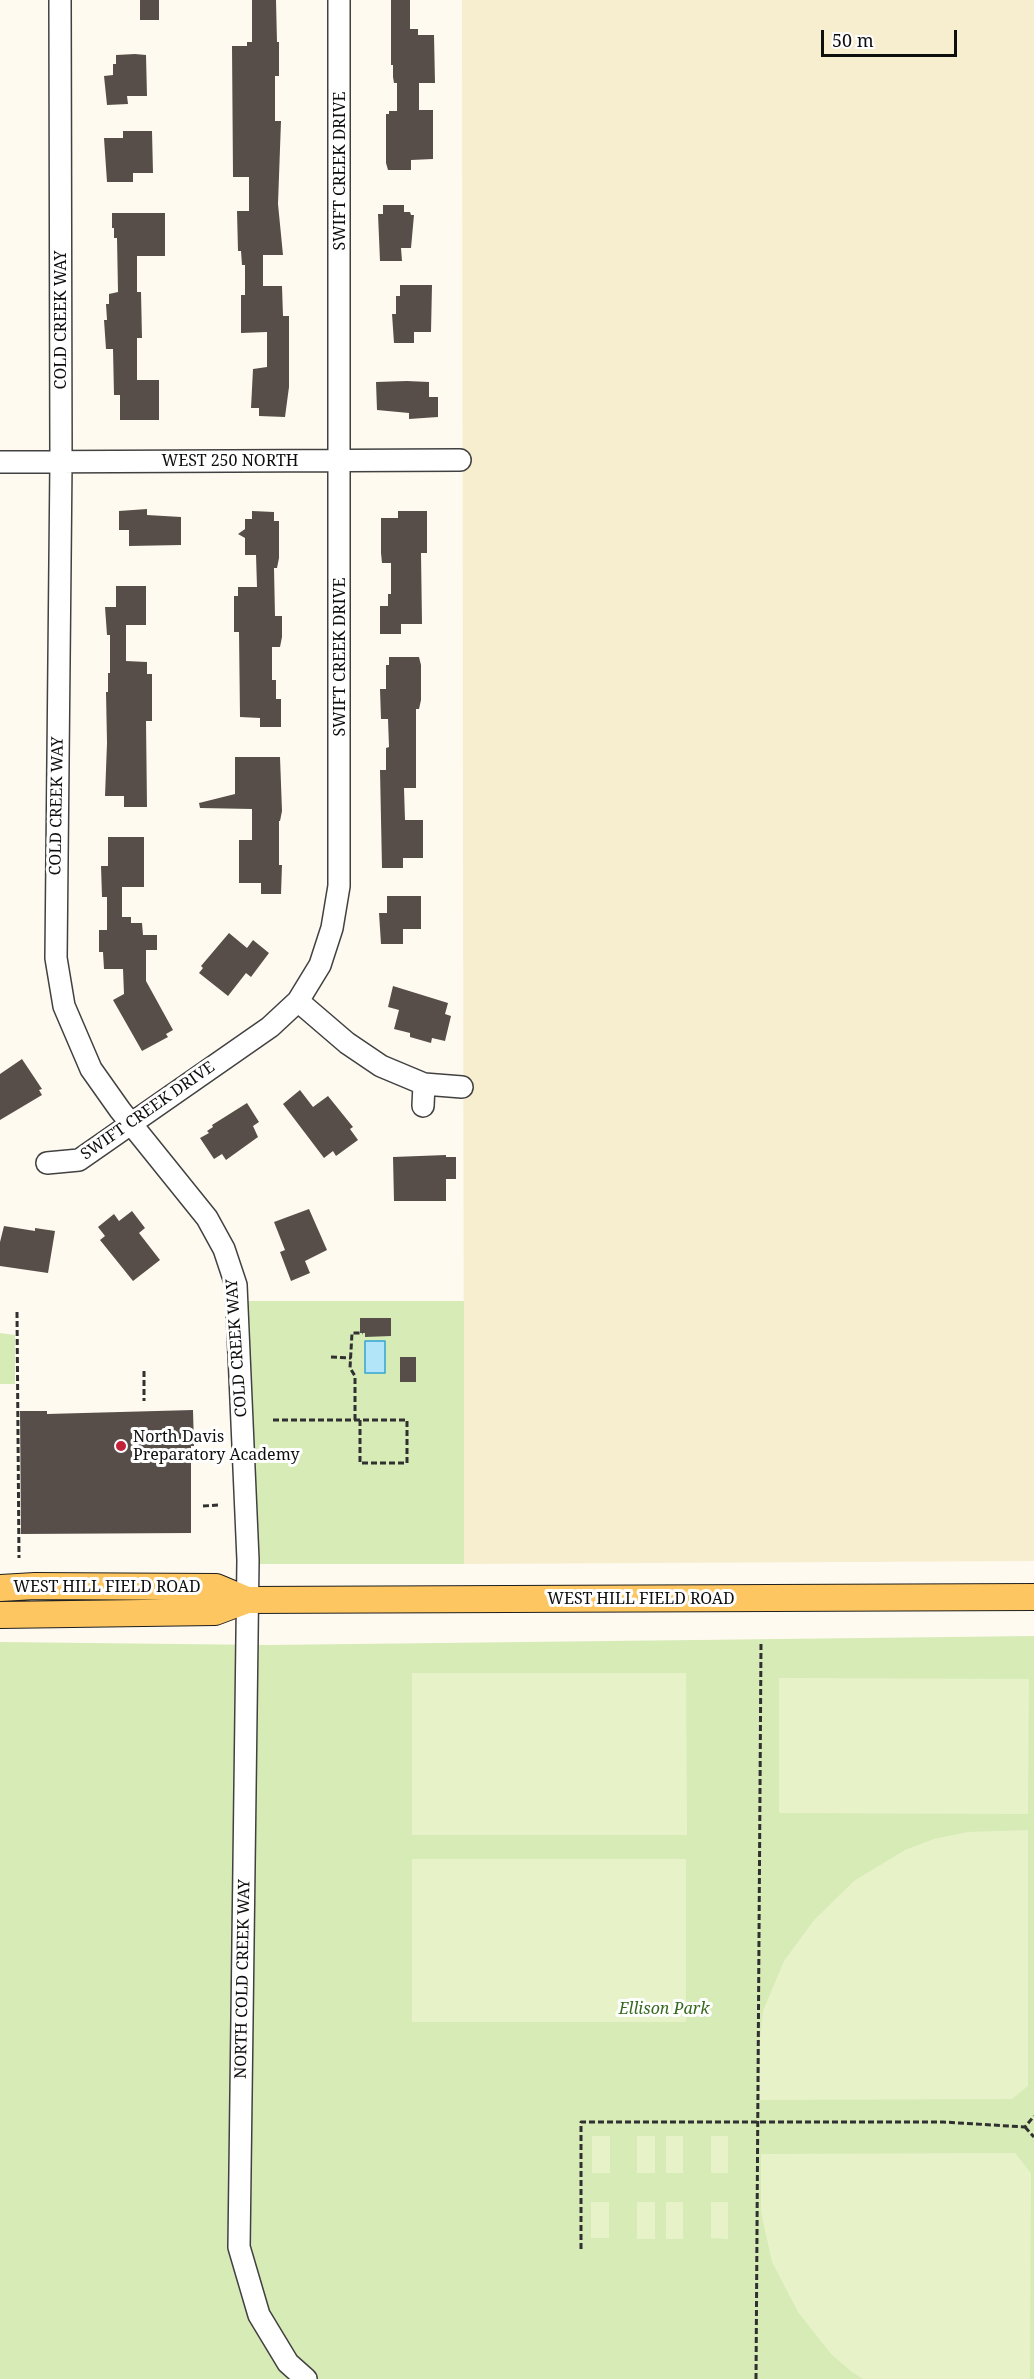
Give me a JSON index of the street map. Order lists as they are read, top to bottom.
{
  "streets": {
    "main road": ["WEST HILL FIELD ROAD"],
    "street": [
      "SWIFT CREEK DRIVE",
      "COLD CREEK WAY",
      "WEST 250 NORTH",
      "NORTH COLD CREEK WAY"
    ]
  },
  "crossings": [
    ["SWIFT CREEK DRIVE", "COLD CREEK WAY"],
    ["SWIFT CREEK DRIVE", "WEST 250 NORTH"],
    ["COLD CREEK WAY", "WEST 250 NORTH"],
    ["COLD CREEK WAY", "NORTH COLD CREEK WAY"],
    ["WEST HILL FIELD ROAD", "NORTH COLD CREEK WAY"]
  ],
  "parks": ["Ellison Park"],
  "places": ["North Davis Preparatory Academy"],
  "scale_bar": "50 m"
}
